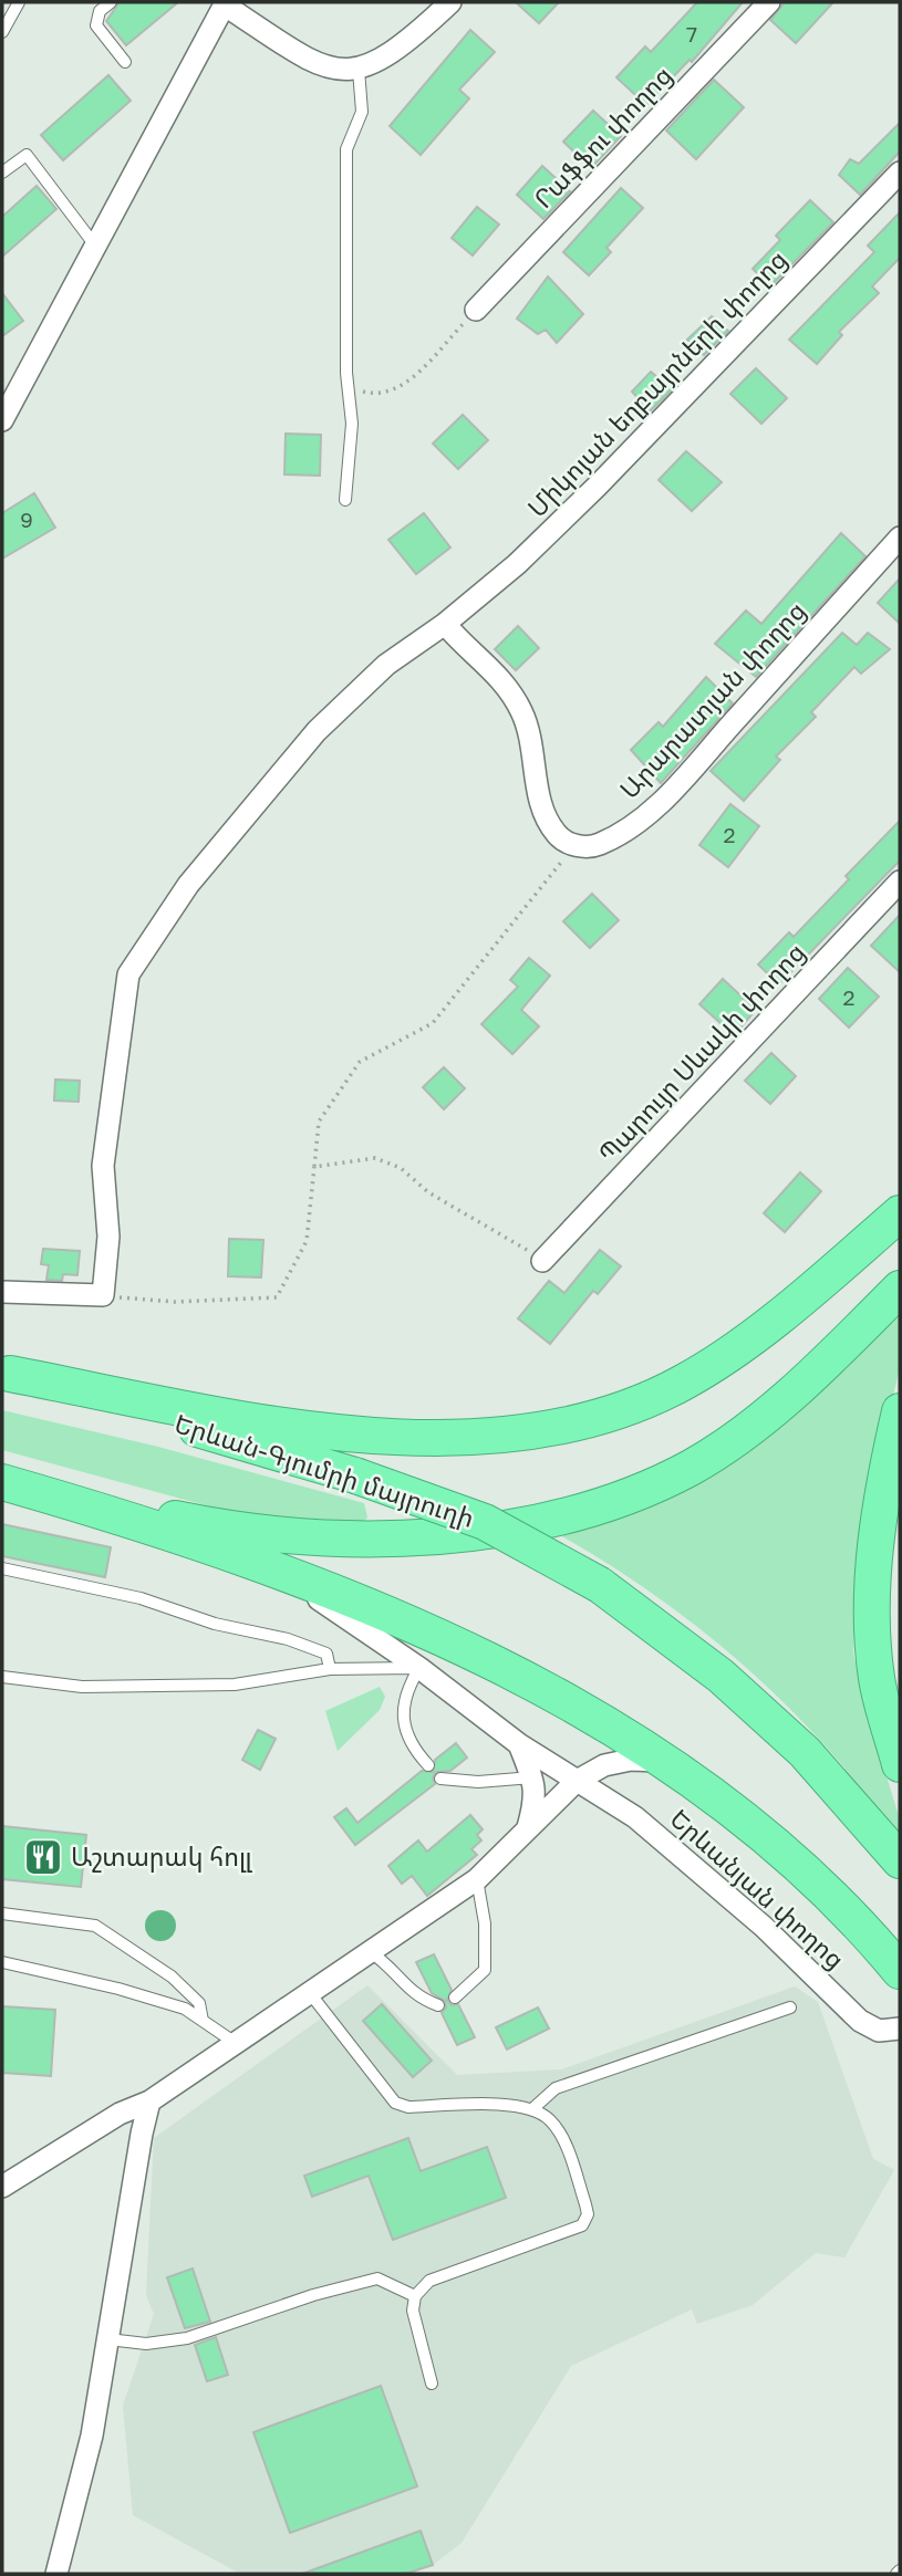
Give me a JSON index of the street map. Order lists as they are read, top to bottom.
{
  "streets": {
    "highway": ["Երևան-Գյումրի մայրուղի"],
    "street": [
      "Րաֆֆու փողոց",
      "Միկոյան եղբայրների փողոց",
      "Արարատյան փողոց",
      "Պարույր Սևակի փողոց",
      "Երևանյան փողոց"
    ]
  },
  "places": {
    "restaurant": ["Աշտարակ հոլլ"]
  },
  "house_numbers": [
    "7",
    "9",
    "2",
    "2"
  ]
}
